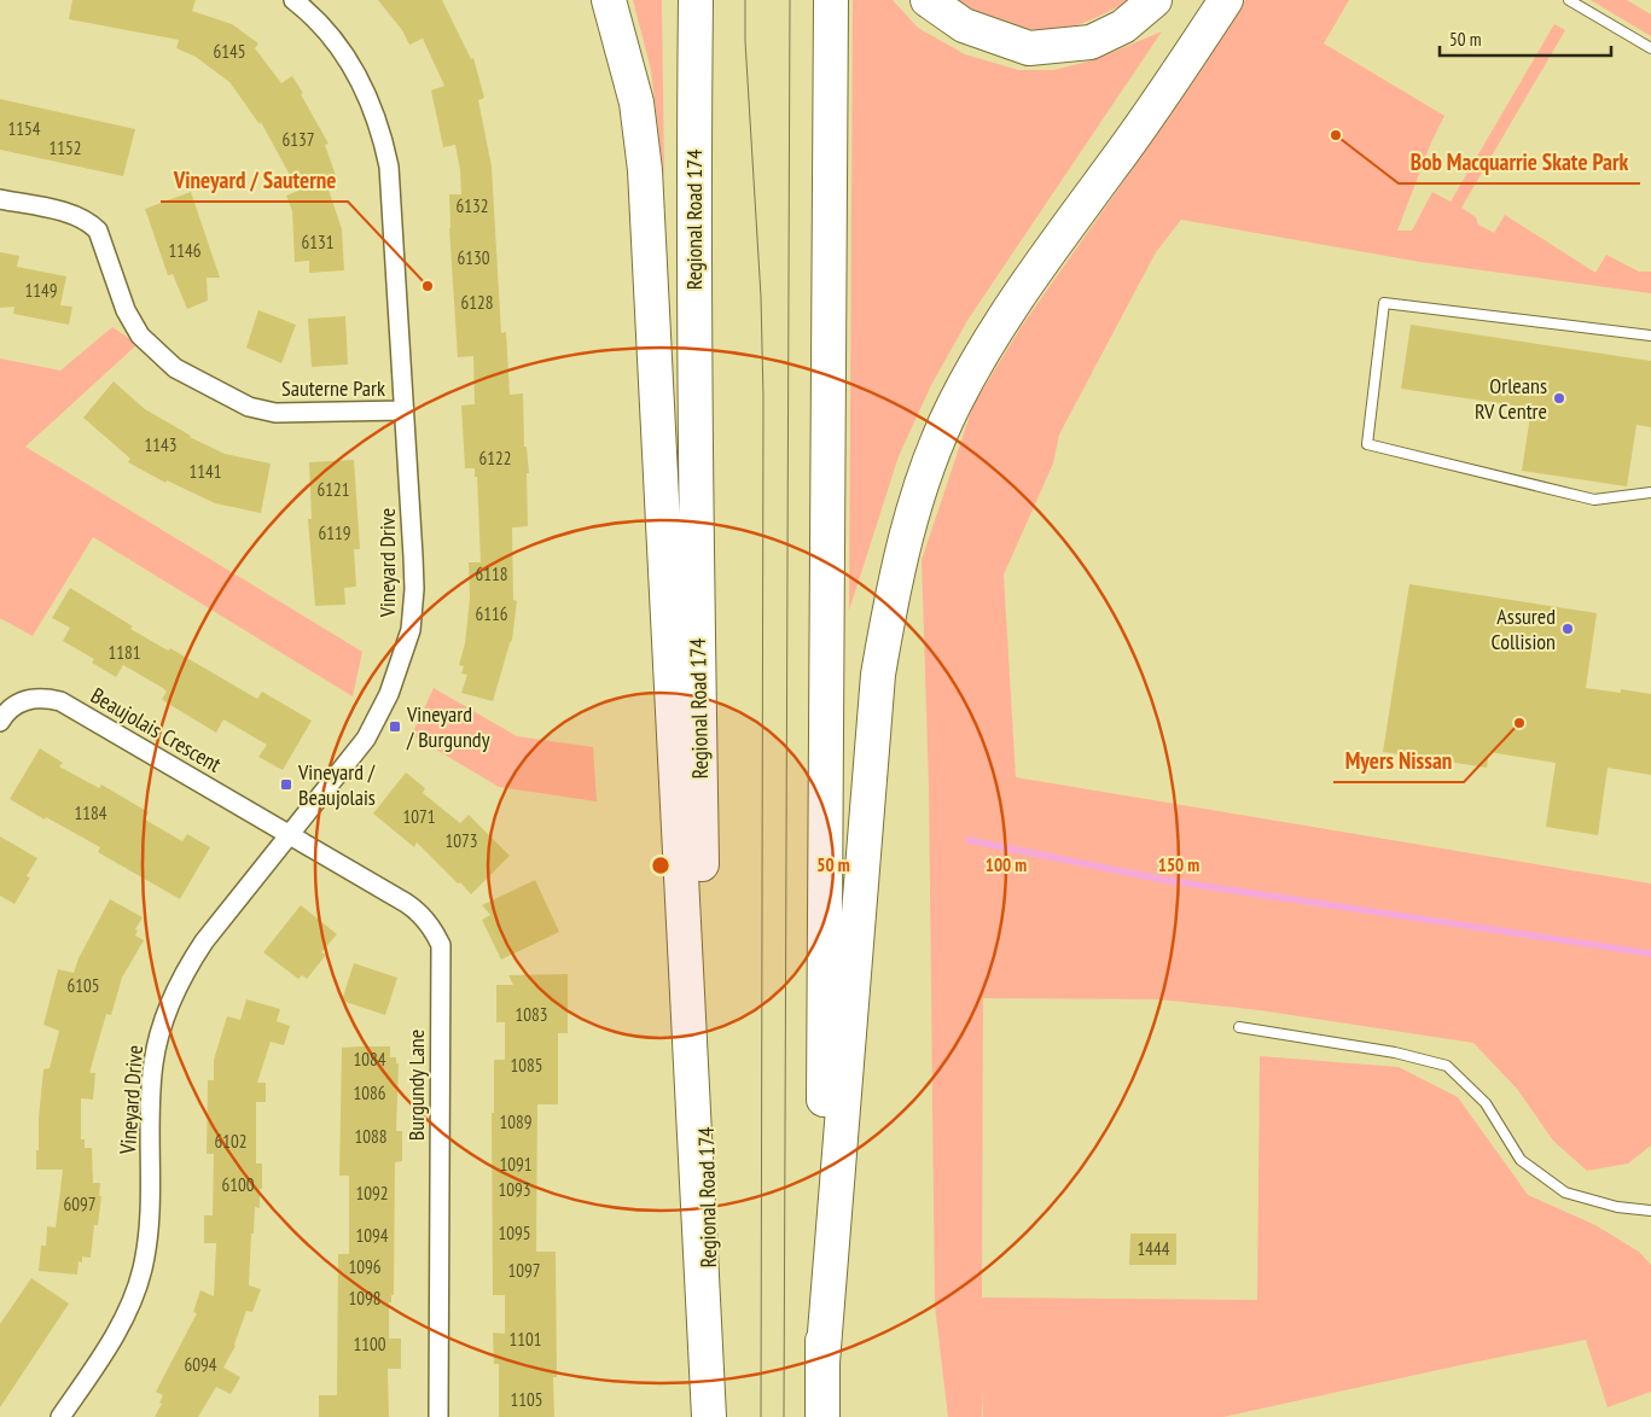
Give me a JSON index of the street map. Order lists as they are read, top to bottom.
{
  "streets": {
    "highway": ["Regional Road 174"],
    "street": [
      "Sauterne Park",
      "Vineyard Drive",
      "Beaujolais Crescent",
      "Burgundy Lane"
    ]
  },
  "crossings": [
    ["Sauterne Park", "Vineyard Drive"],
    ["Vineyard Drive", "Beaujolais Crescent"],
    ["Vineyard Drive", "Burgundy Lane"],
    ["Beaujolais Crescent", "Burgundy Lane"]
  ],
  "places": {
    "other": [
      "Bob Macquarrie Skate Park",
      "Vineyard / Sauterne",
      "Orleans RV Centre",
      "Assured Collision",
      "Myers Nissan"
    ],
    "transit": ["Vineyard / Burgundy", "Vineyard / Beaujolais"]
  },
  "house_numbers": [
    "6145",
    "1154",
    "6137",
    "1152",
    "6132",
    "6131",
    "1146",
    "6130",
    "1149",
    "6128",
    "1143",
    "6122",
    "1141",
    "6121",
    "6119",
    "6118",
    "6116",
    "1181",
    "1184",
    "1071",
    "1073",
    "6105",
    "1083",
    "1084",
    "1085",
    "1086",
    "1089",
    "1088",
    "6102",
    "1091",
    "6100",
    "1093",
    "1092",
    "6097",
    "1095",
    "1094",
    "1444",
    "1096",
    "1097",
    "1098",
    "1101",
    "1100",
    "6094",
    "1105"
  ],
  "scale_bar": "50 m",
  "rings": ["50 m", "100 m", "150 m"]
}
